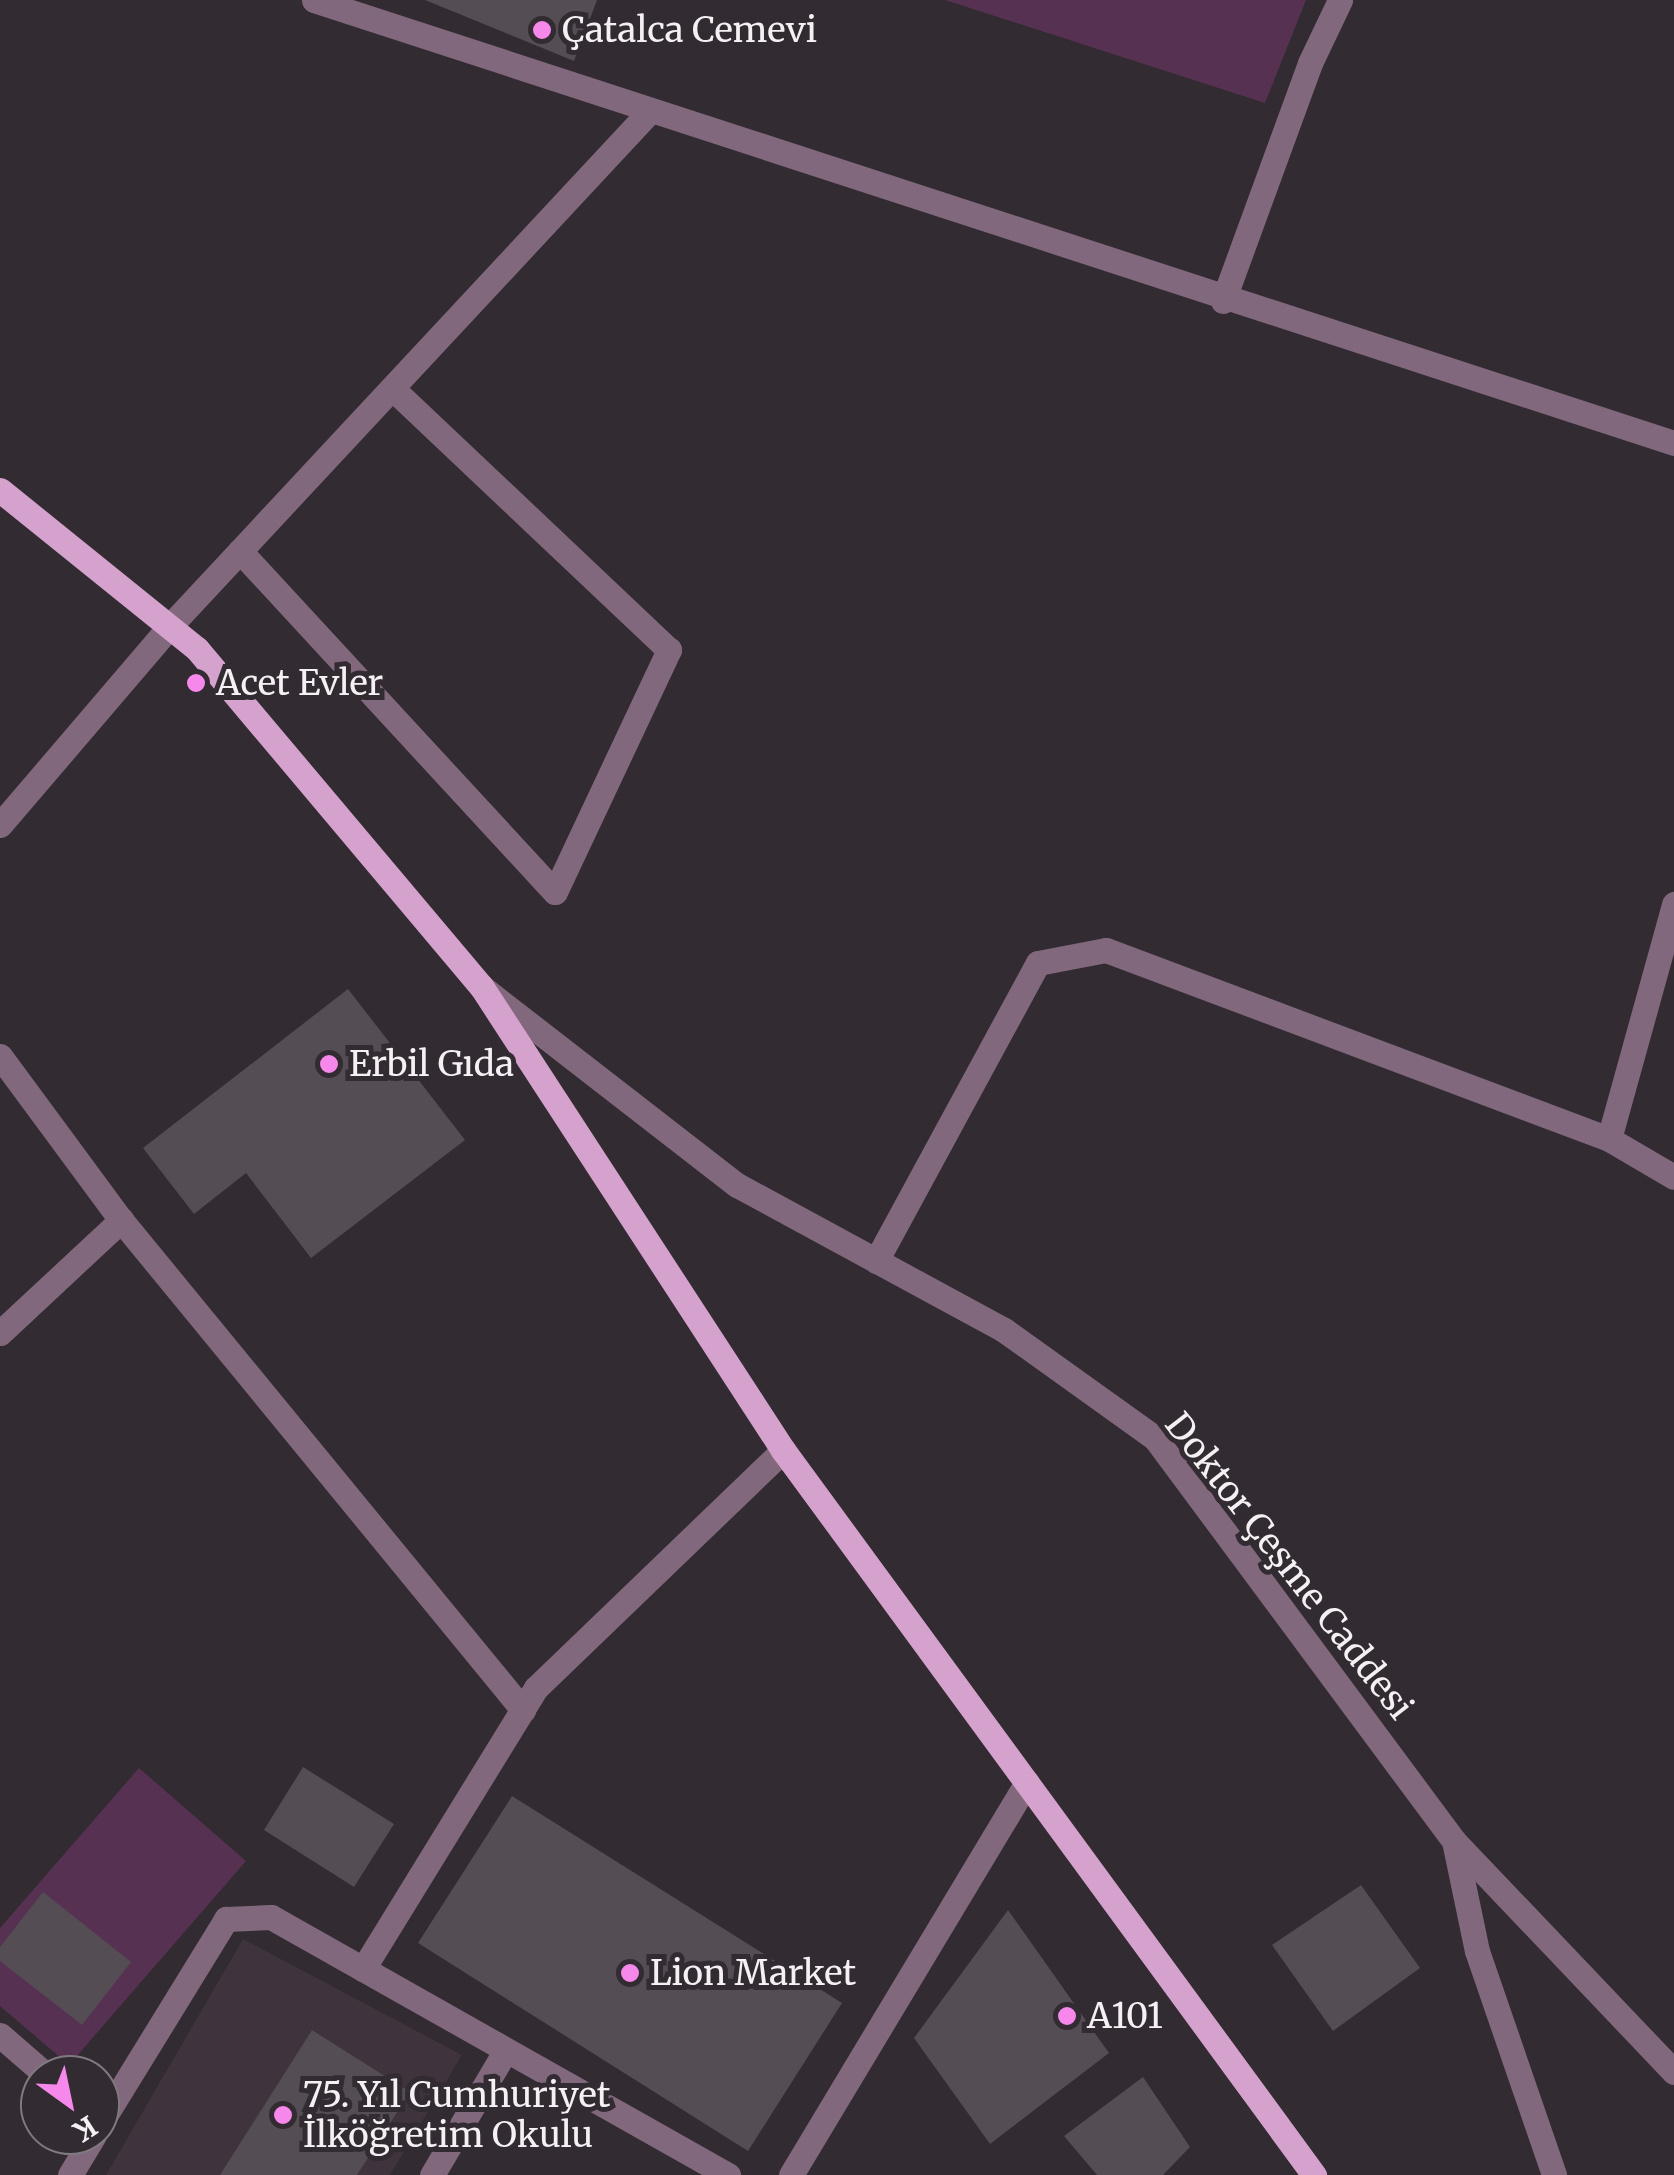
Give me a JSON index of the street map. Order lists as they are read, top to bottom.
{
  "streets": {
    "street": ["Doktor Çeşme Caddesi"]
  },
  "places": [
    "Çatalca Cemevi",
    "Acet Evler",
    "Erbil Gıda",
    "Lion Market",
    "A101",
    "75. Yıl Cumhuriyet İlköğretim Okulu"
  ],
  "north": "bottom right"
}
